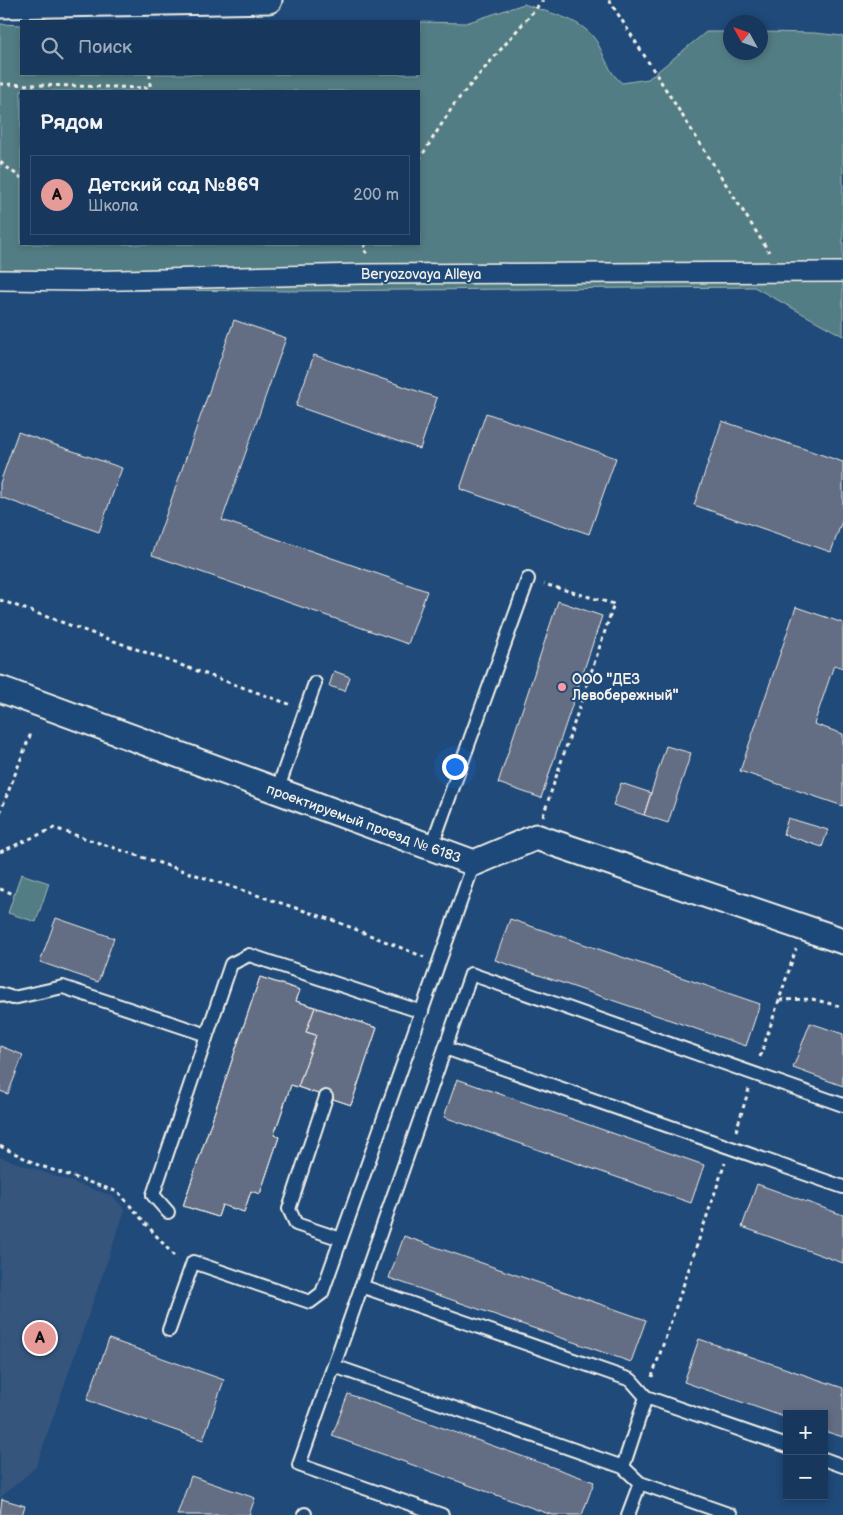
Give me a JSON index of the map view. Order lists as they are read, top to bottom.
{
  "streets": {
    "street": ["Beryozovaya Alleya", "проектируемый проезд № 6183"]
  },
  "places": ["ООО \"ДЕЗ Левобережный\""],
  "north": "top left",
  "page": {
    "search": "Поиск",
    "heading": "Рядом",
    "list": [
      {
        "mark": "A",
        "name": "Детский сад №869",
        "note": "Школа",
        "value": "200 m"
      }
    ],
    "pins": "A",
    "map_buttons": ["+", "−"]
  }
}
